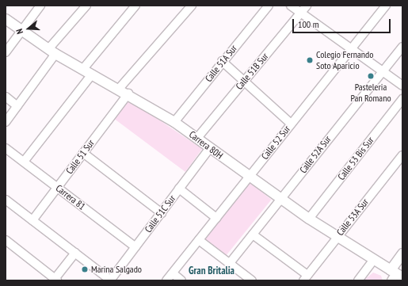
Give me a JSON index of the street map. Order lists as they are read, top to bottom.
{
  "streets": {
    "street": [
      "Calle 51A Sur",
      "Calle 51B Sur",
      "Calle 52 Sur",
      "Carrera 80H",
      "Calle 52A Sur",
      "Calle 51 Sur",
      "Calle 53 Bis Sur",
      "Carrera 81",
      "Calle 51C Sur",
      "Calle 53A Sur"
    ]
  },
  "crossings": [
    ["Calle 51A Sur", "Carrera 80H"],
    ["Calle 51B Sur", "Carrera 80H"],
    ["Calle 52 Sur", "Carrera 80H"],
    ["Carrera 80H", "Calle 52A Sur"],
    ["Carrera 80H", "Calle 51 Sur"],
    ["Carrera 80H", "Calle 53 Bis Sur"],
    ["Carrera 80H", "Calle 51C Sur"],
    ["Carrera 80H", "Calle 53A Sur"],
    ["Calle 51 Sur", "Carrera 81"],
    ["Carrera 81", "Calle 51C Sur"]
  ],
  "districts": ["Gran Britalia"],
  "places": ["Colegio Fernando Soto Aparicio", "Pasteleria Pan Romano", "Marina Salgado"],
  "scale_bar": "100 m",
  "north": "left"
}
